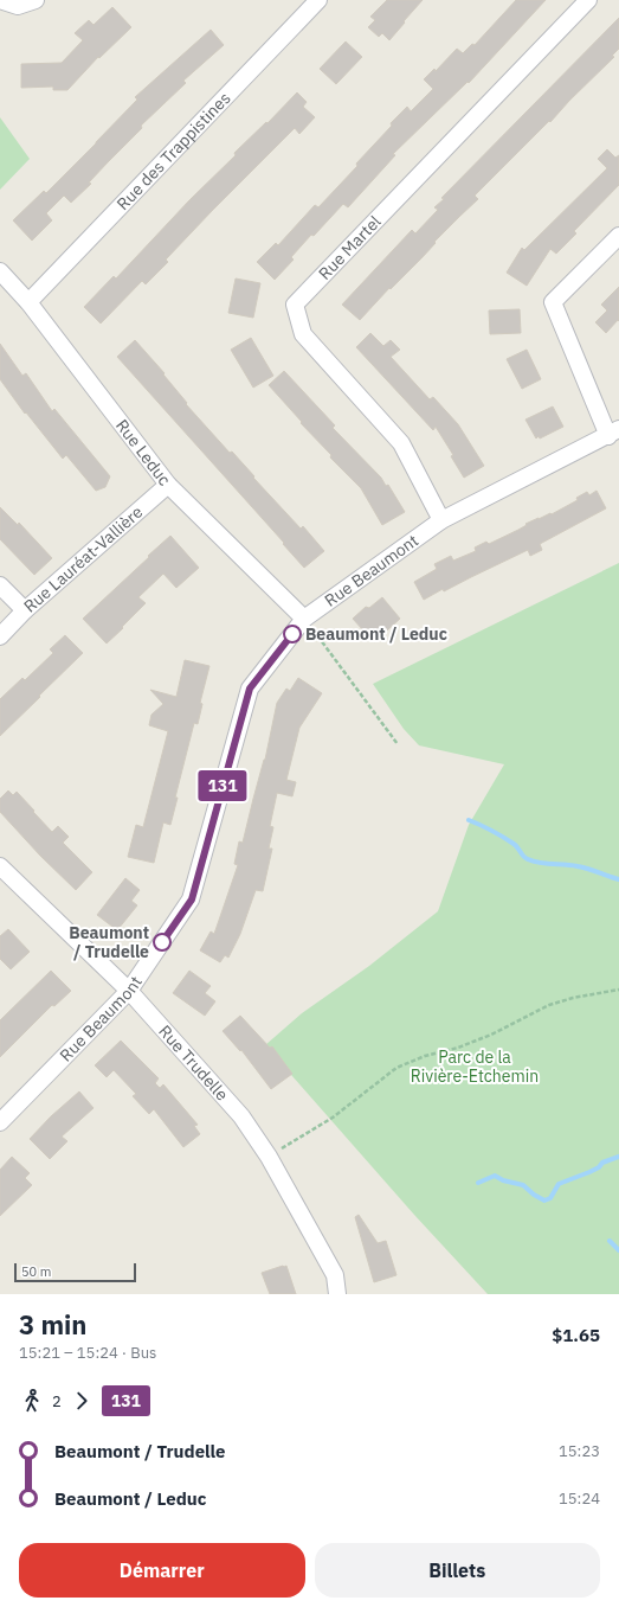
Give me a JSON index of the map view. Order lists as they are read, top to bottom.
{
  "streets": {
    "street": [
      "Rue des Trappistines",
      "Rue Martel",
      "Rue Leduc",
      "Rue Lauréat-Vallière",
      "Rue Beaumont",
      "Rue Trudelle"
    ]
  },
  "crossings": [
    ["Rue des Trappistines", "Rue Leduc"],
    ["Rue Martel", "Rue Beaumont"],
    ["Rue Leduc", "Rue Lauréat-Vallière"],
    ["Rue Leduc", "Rue Beaumont"],
    ["Rue Beaumont", "Rue Trudelle"]
  ],
  "parks": ["Parc de la Rivière-Etchemin"],
  "places": ["Beaumont / Leduc", "Beaumont / Trudelle"],
  "lines": ["bus line 131"],
  "scale_bar": "50 m",
  "page": {
    "on_map": "131",
    "scale": "50 m",
    "heading": ["3 min", "15:21 – 15:24 · Bus", "$1.65"],
    "legs": ["2", "131"],
    "list": [
      {
        "name": "Beaumont / Trudelle",
        "value": "15:23"
      },
      {
        "name": "Beaumont / Leduc",
        "value": "15:24"
      }
    ],
    "buttons": ["Démarrer", "Billets"]
  }
}
